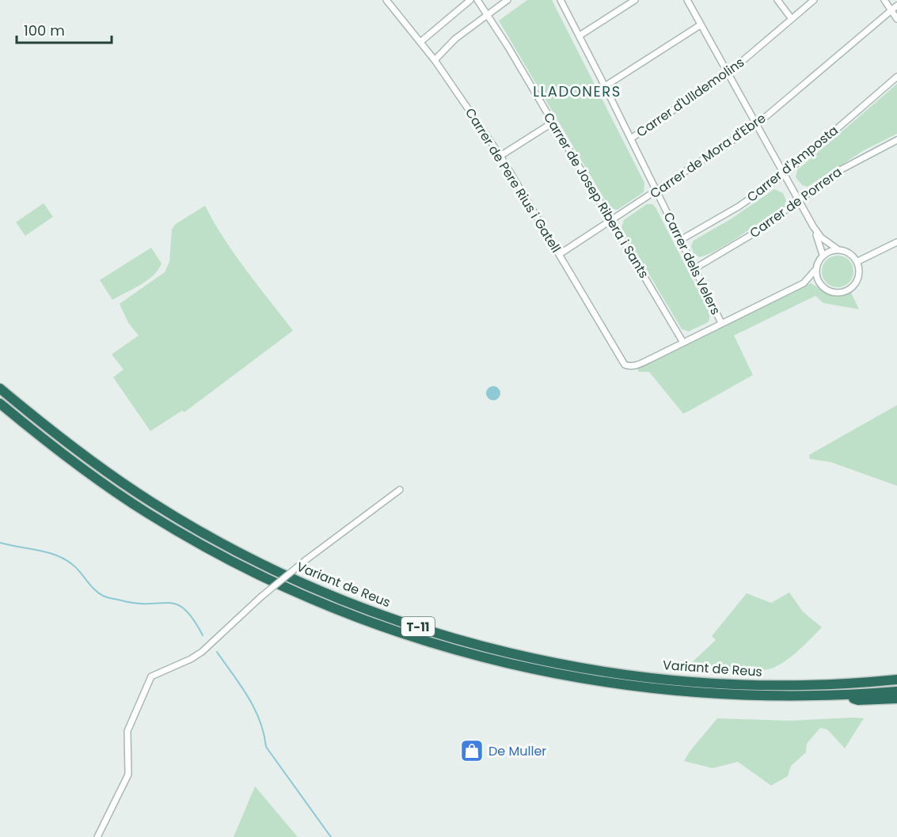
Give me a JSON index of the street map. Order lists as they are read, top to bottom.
{
  "streets": {
    "highway": ["Variant de Reus", "T-11"],
    "street": [
      "Carrer d'Ulldemolins",
      "Carrer de Mora d'Ebre",
      "Carrer d'Amposta",
      "Carrer de Pere Rius i Gatell",
      "Carrer de Josep Ribera i Sants",
      "Carrer de Porrera",
      "Carrer dels Velers"
    ]
  },
  "crossings": [
    ["Carrer d'Ulldemolins", "Carrer dels Velers"],
    ["Carrer de Mora d'Ebre", "Carrer de Pere Rius i Gatell"],
    ["Carrer de Mora d'Ebre", "Carrer de Josep Ribera i Sants"],
    ["Carrer de Mora d'Ebre", "Carrer dels Velers"],
    ["Carrer d'Amposta", "Carrer dels Velers"],
    ["Carrer de Pere Rius i Gatell", "Carrer de Josep Ribera i Sants"],
    ["Carrer de Porrera", "Carrer dels Velers"]
  ],
  "districts": ["LLADONERS"],
  "places": {
    "shop": ["De Muller"]
  },
  "scale_bar": "100 m"
}
